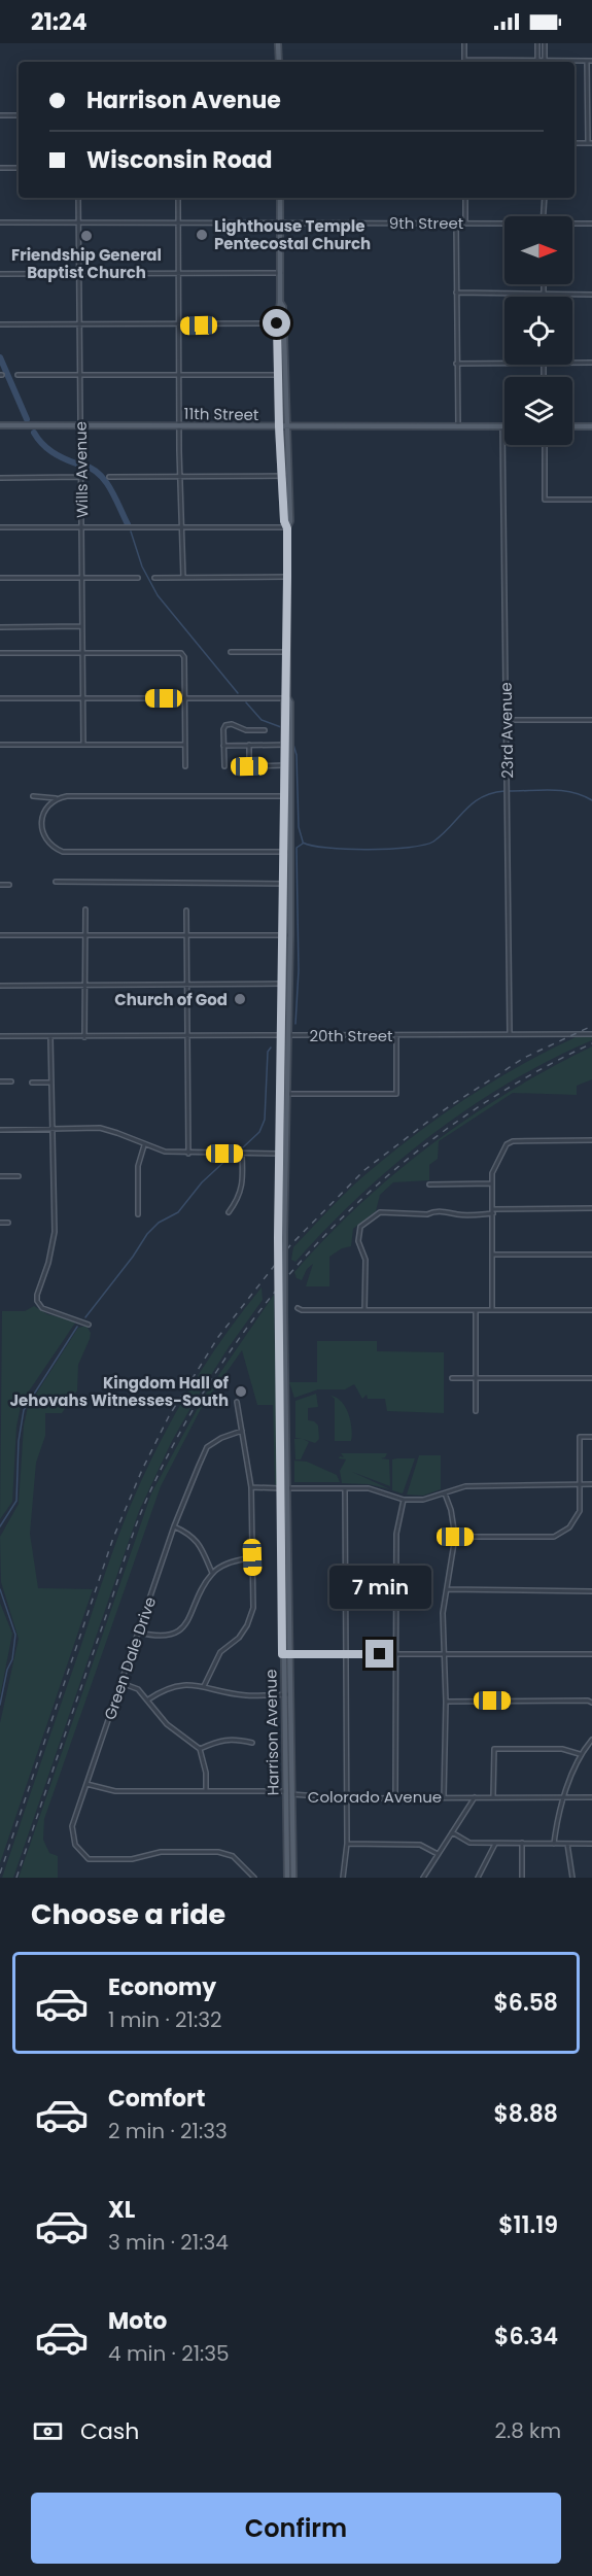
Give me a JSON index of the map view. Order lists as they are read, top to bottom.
{
  "streets": {
    "main road": ["11th Street", "Harrison Avenue"],
    "street": [
      "9th Street",
      "Wills Avenue",
      "23rd Avenue",
      "20th Street",
      "Green Dale Drive",
      "Colorado Avenue"
    ]
  },
  "crossings": [
    ["9th Street", "Wills Avenue"],
    ["9th Street", "Harrison Avenue"],
    ["11th Street", "Wills Avenue"],
    ["11th Street", "23rd Avenue"],
    ["11th Street", "Harrison Avenue"],
    ["23rd Avenue", "20th Street"],
    ["20th Street", "Harrison Avenue"],
    ["Green Dale Drive", "Colorado Avenue"],
    ["Harrison Avenue", "Colorado Avenue"]
  ],
  "places": [
    "Lighthouse Temple Pentecostal Church",
    "Friendship General Baptist Church",
    "Church of God",
    "Kingdom Hall of Jehovahs Witnesses-South"
  ],
  "north": "right",
  "page": {
    "status": "21:24",
    "banner": ["Harrison Avenue", "Wisconsin Road"],
    "bubble": "7 min",
    "heading": "Choose a ride",
    "list": [
      {
        "name": "Economy",
        "note": "1 min · 21:32",
        "value": "$6.58"
      },
      {
        "name": "Comfort",
        "note": "2 min · 21:33",
        "value": "$8.88"
      },
      {
        "name": "XL",
        "note": "3 min · 21:34",
        "value": "$11.19"
      },
      {
        "name": "Moto",
        "note": "4 min · 21:35",
        "value": "$6.34"
      }
    ],
    "pay": ["Cash", "2.8 km"],
    "buttons": "Confirm"
  }
}
